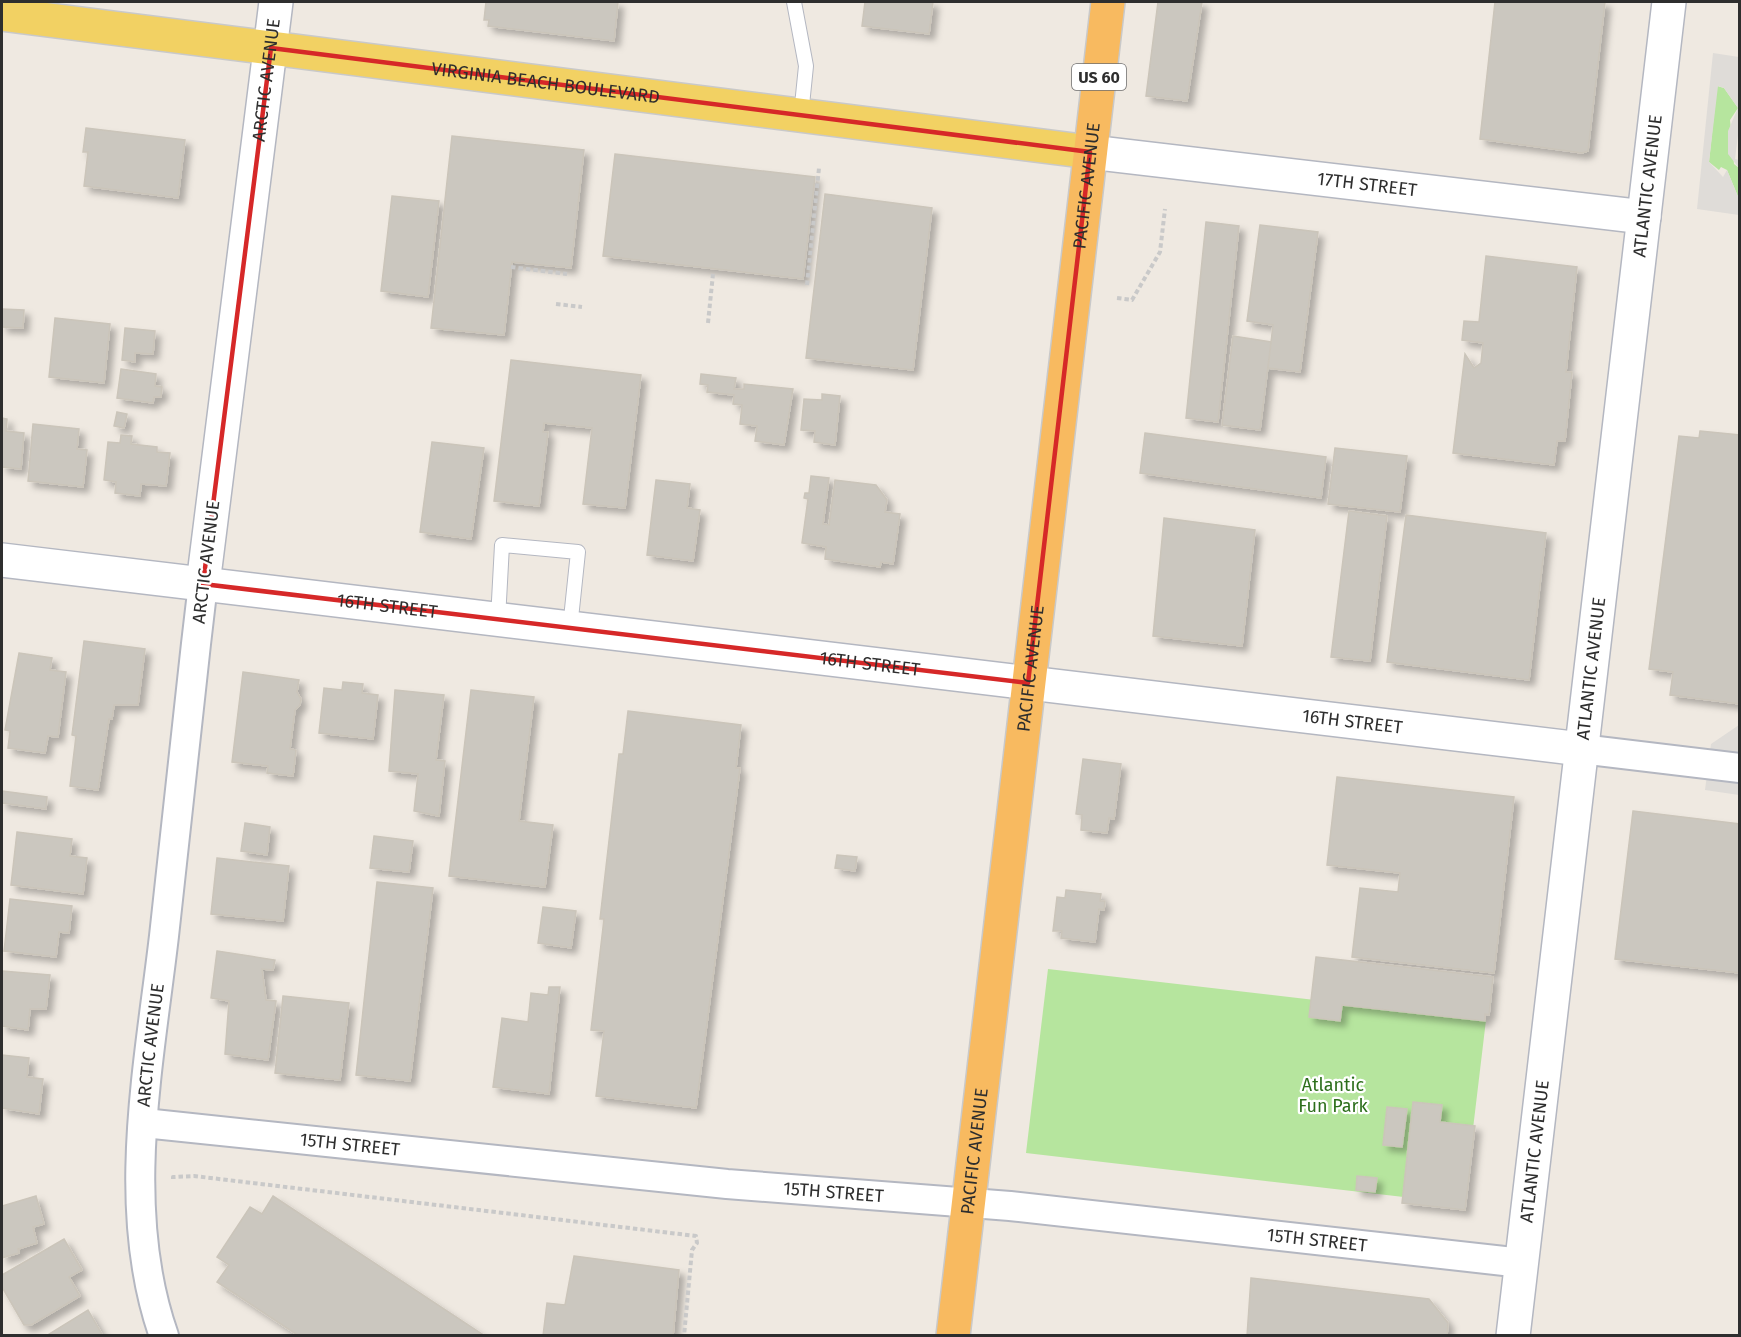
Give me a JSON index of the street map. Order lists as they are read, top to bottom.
{
  "streets": {
    "highway": ["US 60", "PACIFIC AVENUE"],
    "main road": ["VIRGINIA BEACH BOULEVARD"],
    "street": [
      "ARCTIC AVENUE",
      "17TH STREET",
      "ATLANTIC AVENUE",
      "16TH STREET",
      "15TH STREET"
    ]
  },
  "crossings": [
    ["ARCTIC AVENUE", "VIRGINIA BEACH BOULEVARD"],
    ["ARCTIC AVENUE", "16TH STREET"],
    ["ARCTIC AVENUE", "15TH STREET"],
    ["VIRGINIA BEACH BOULEVARD", "17TH STREET"],
    ["VIRGINIA BEACH BOULEVARD", "PACIFIC AVENUE"],
    ["17TH STREET", "PACIFIC AVENUE"],
    ["17TH STREET", "ATLANTIC AVENUE"],
    ["PACIFIC AVENUE", "16TH STREET"],
    ["PACIFIC AVENUE", "15TH STREET"],
    ["ATLANTIC AVENUE", "16TH STREET"],
    ["ATLANTIC AVENUE", "15TH STREET"]
  ],
  "parks": ["Atlantic Fun Park"]
}
